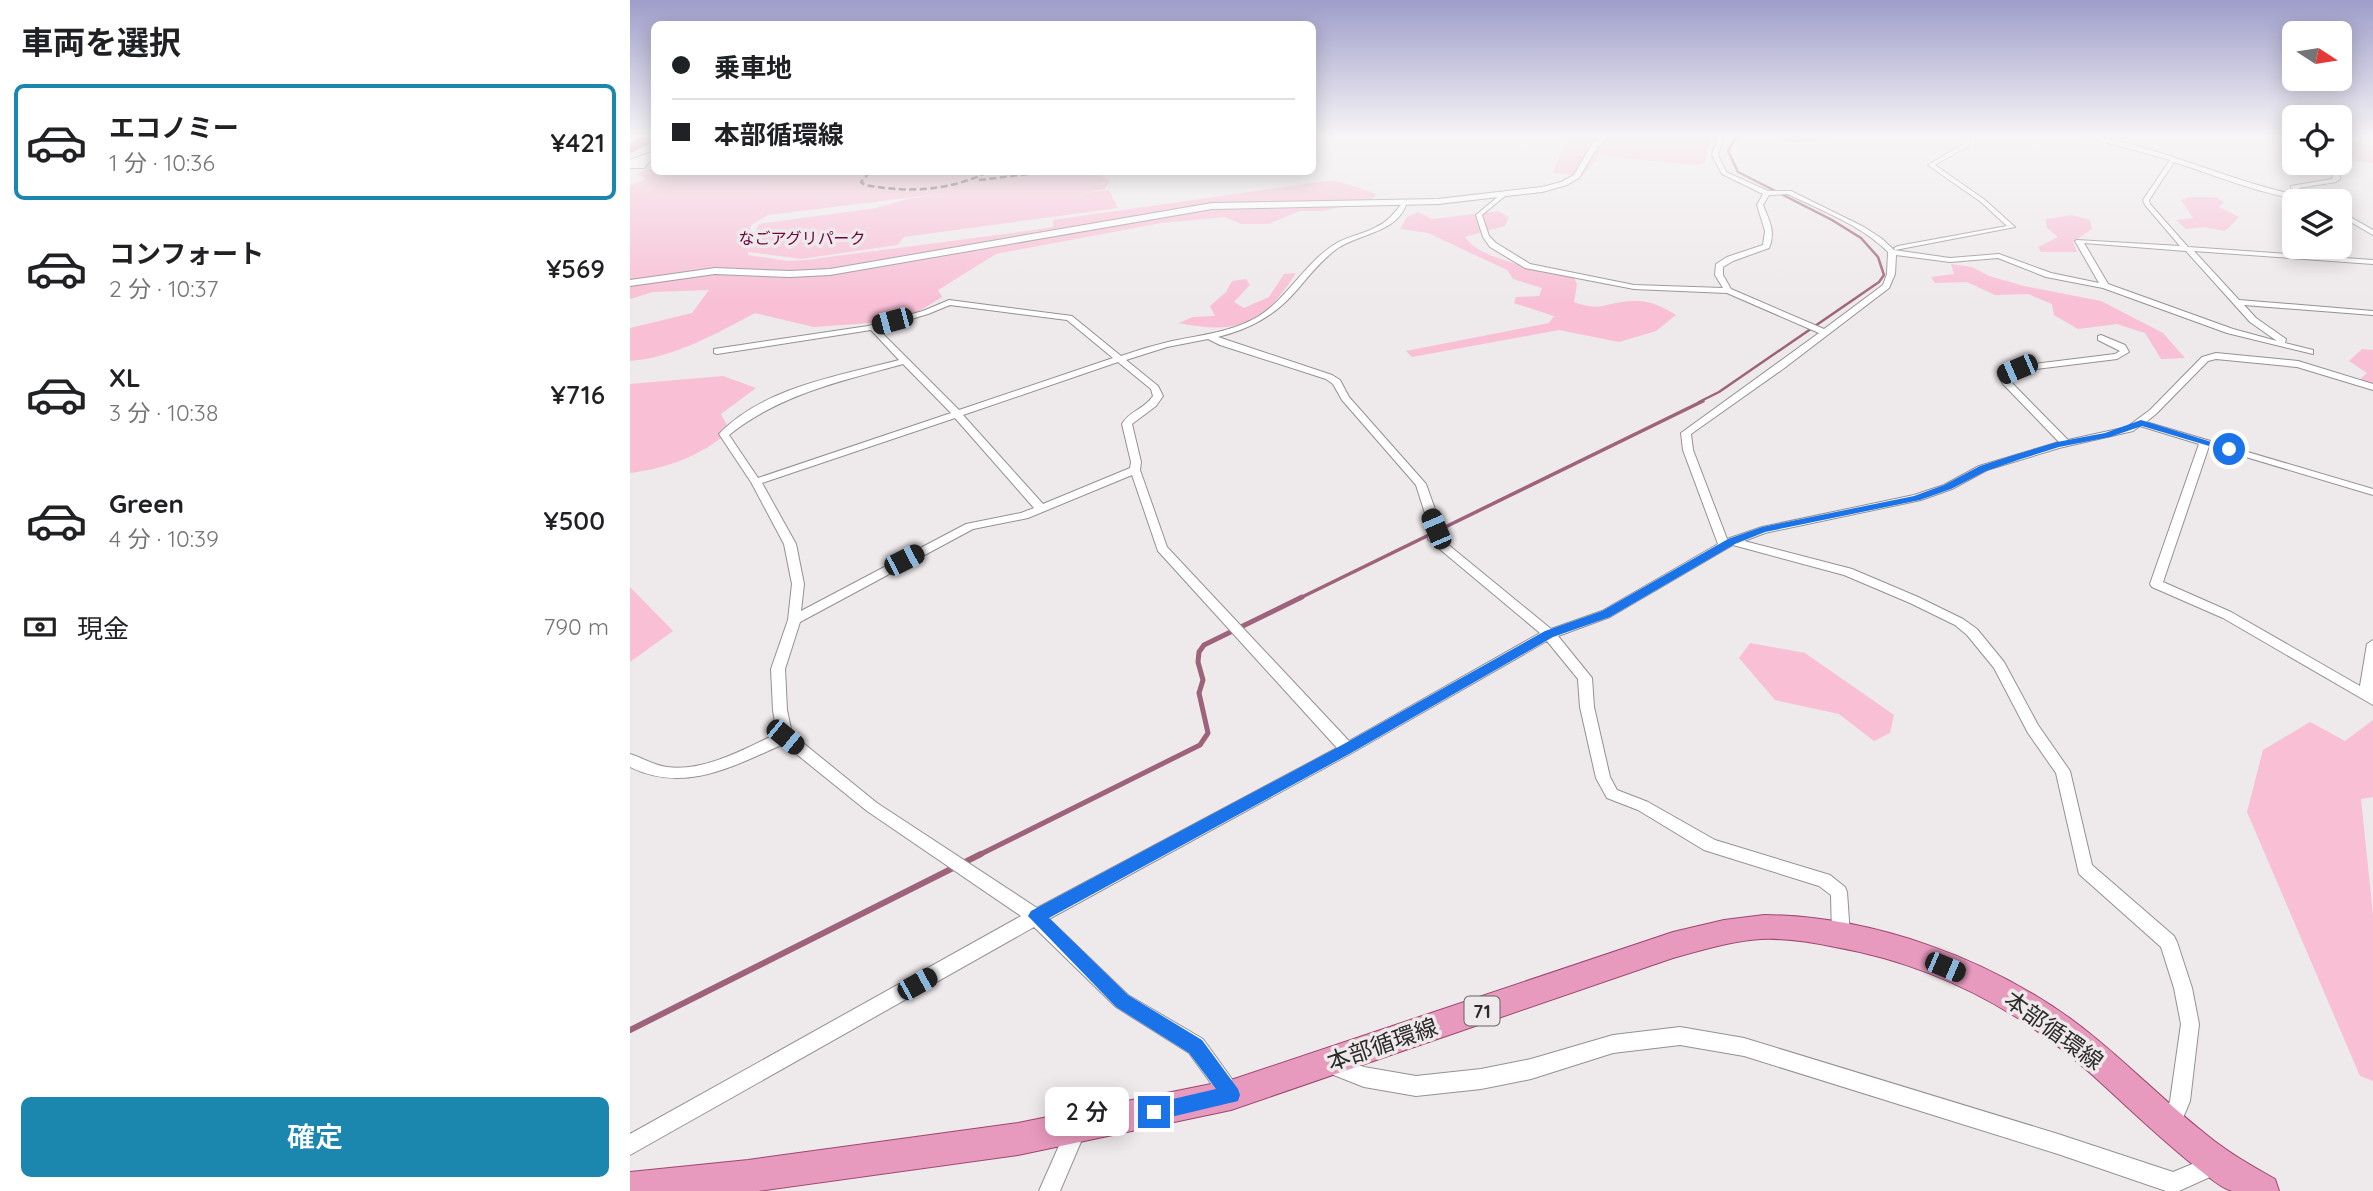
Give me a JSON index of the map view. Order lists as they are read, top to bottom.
{
  "streets": {
    "main road": ["71", "本部循環線"]
  },
  "parks": ["なごアグリパーク"],
  "north": "right",
  "page": {
    "heading": "車両を選択",
    "banner": ["乗車地", "本部循環線"],
    "list": [
      {
        "name": "エコノミー",
        "note": "1 分 · 10:36",
        "value": "¥421"
      },
      {
        "name": "コンフォート",
        "note": "2 分 · 10:37",
        "value": "¥569"
      },
      {
        "name": "XL",
        "note": "3 分 · 10:38",
        "value": "¥716"
      },
      {
        "name": "Green",
        "note": "4 分 · 10:39",
        "value": "¥500"
      }
    ],
    "pay": ["現金", "790 m"],
    "buttons": "確定",
    "bubble": "2 分"
  }
}
